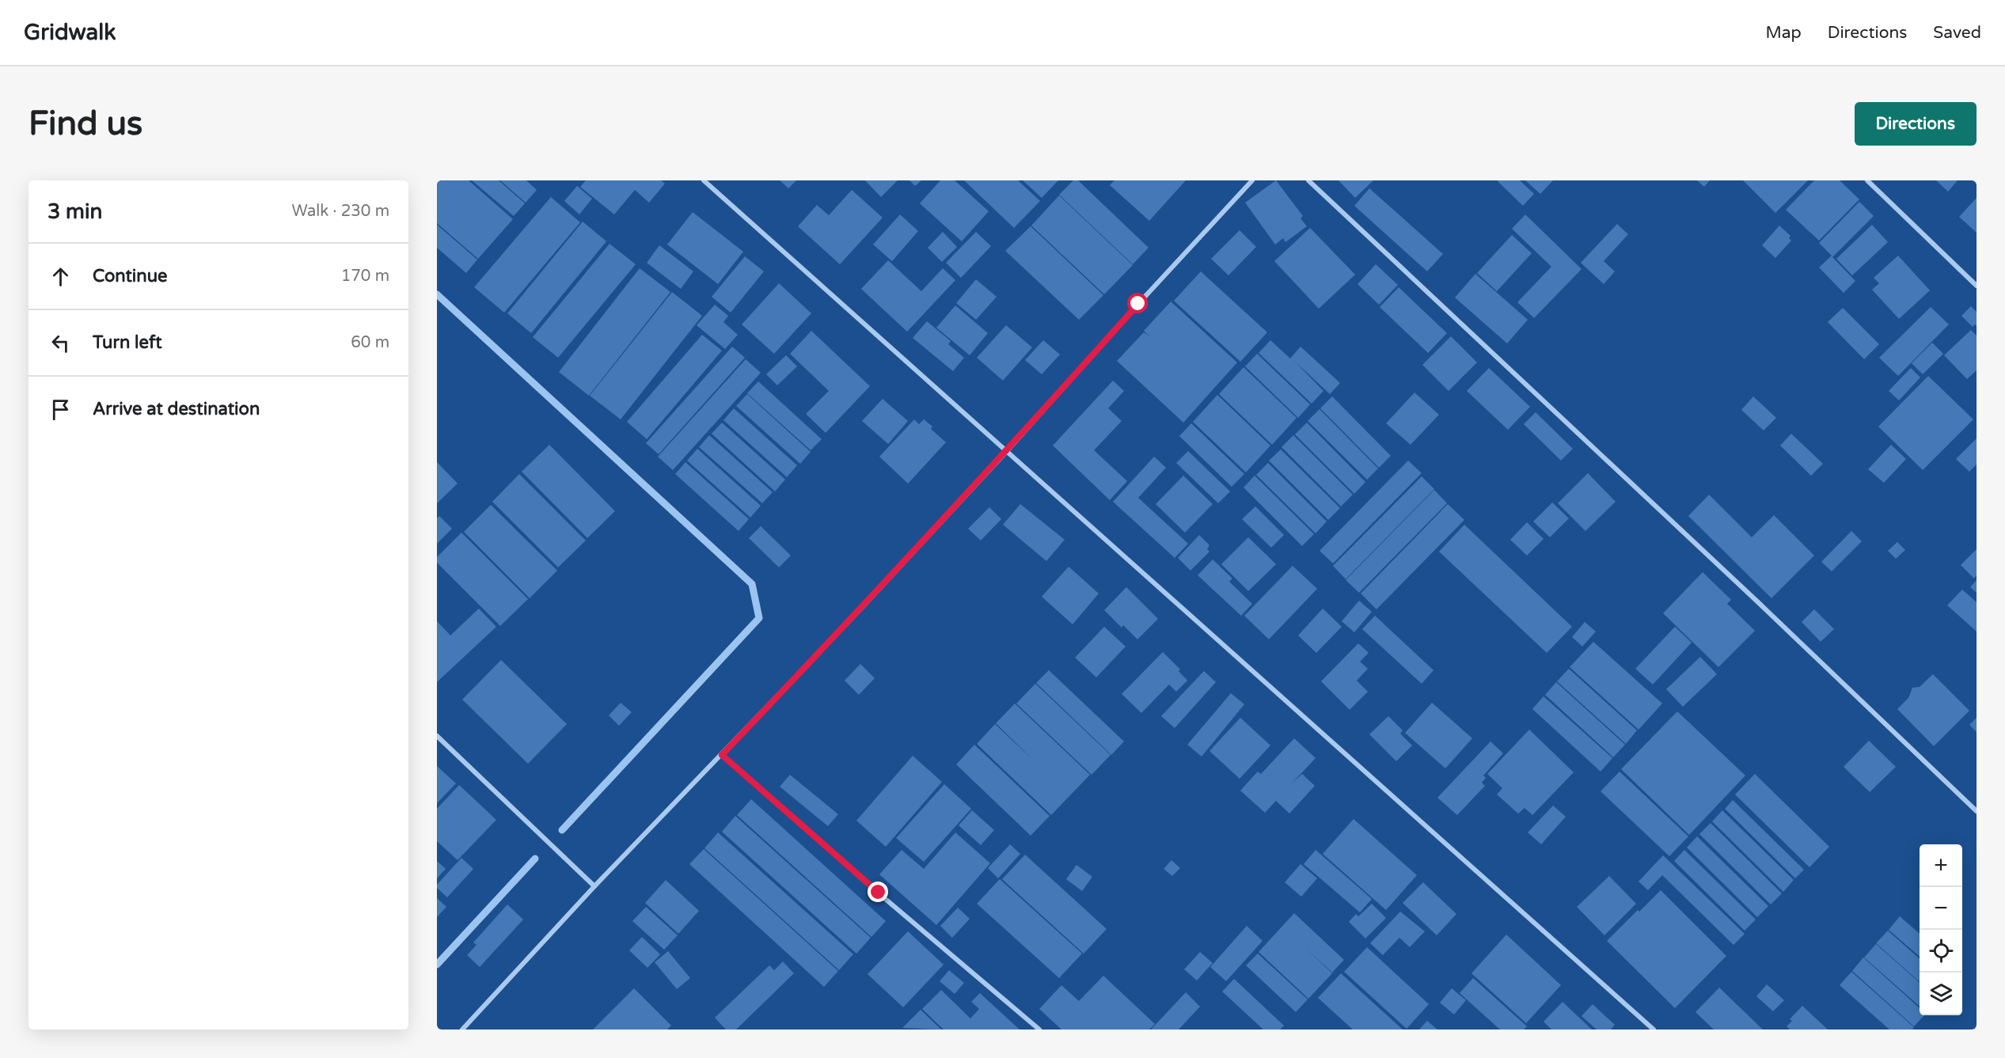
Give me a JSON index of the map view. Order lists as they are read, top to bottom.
{
  "page": {
    "header": "Gridwalk",
    "nav": ["Map", "Directions", "Saved"],
    "buttons": "Directions",
    "title": "Find us",
    "heading": ["3 min", "Walk · 230 m"],
    "list": [
      ["Continue", "170 m"],
      ["Turn left", "60 m"],
      "Arrive at destination"
    ],
    "map_buttons": ["+", "−"]
  }
}
